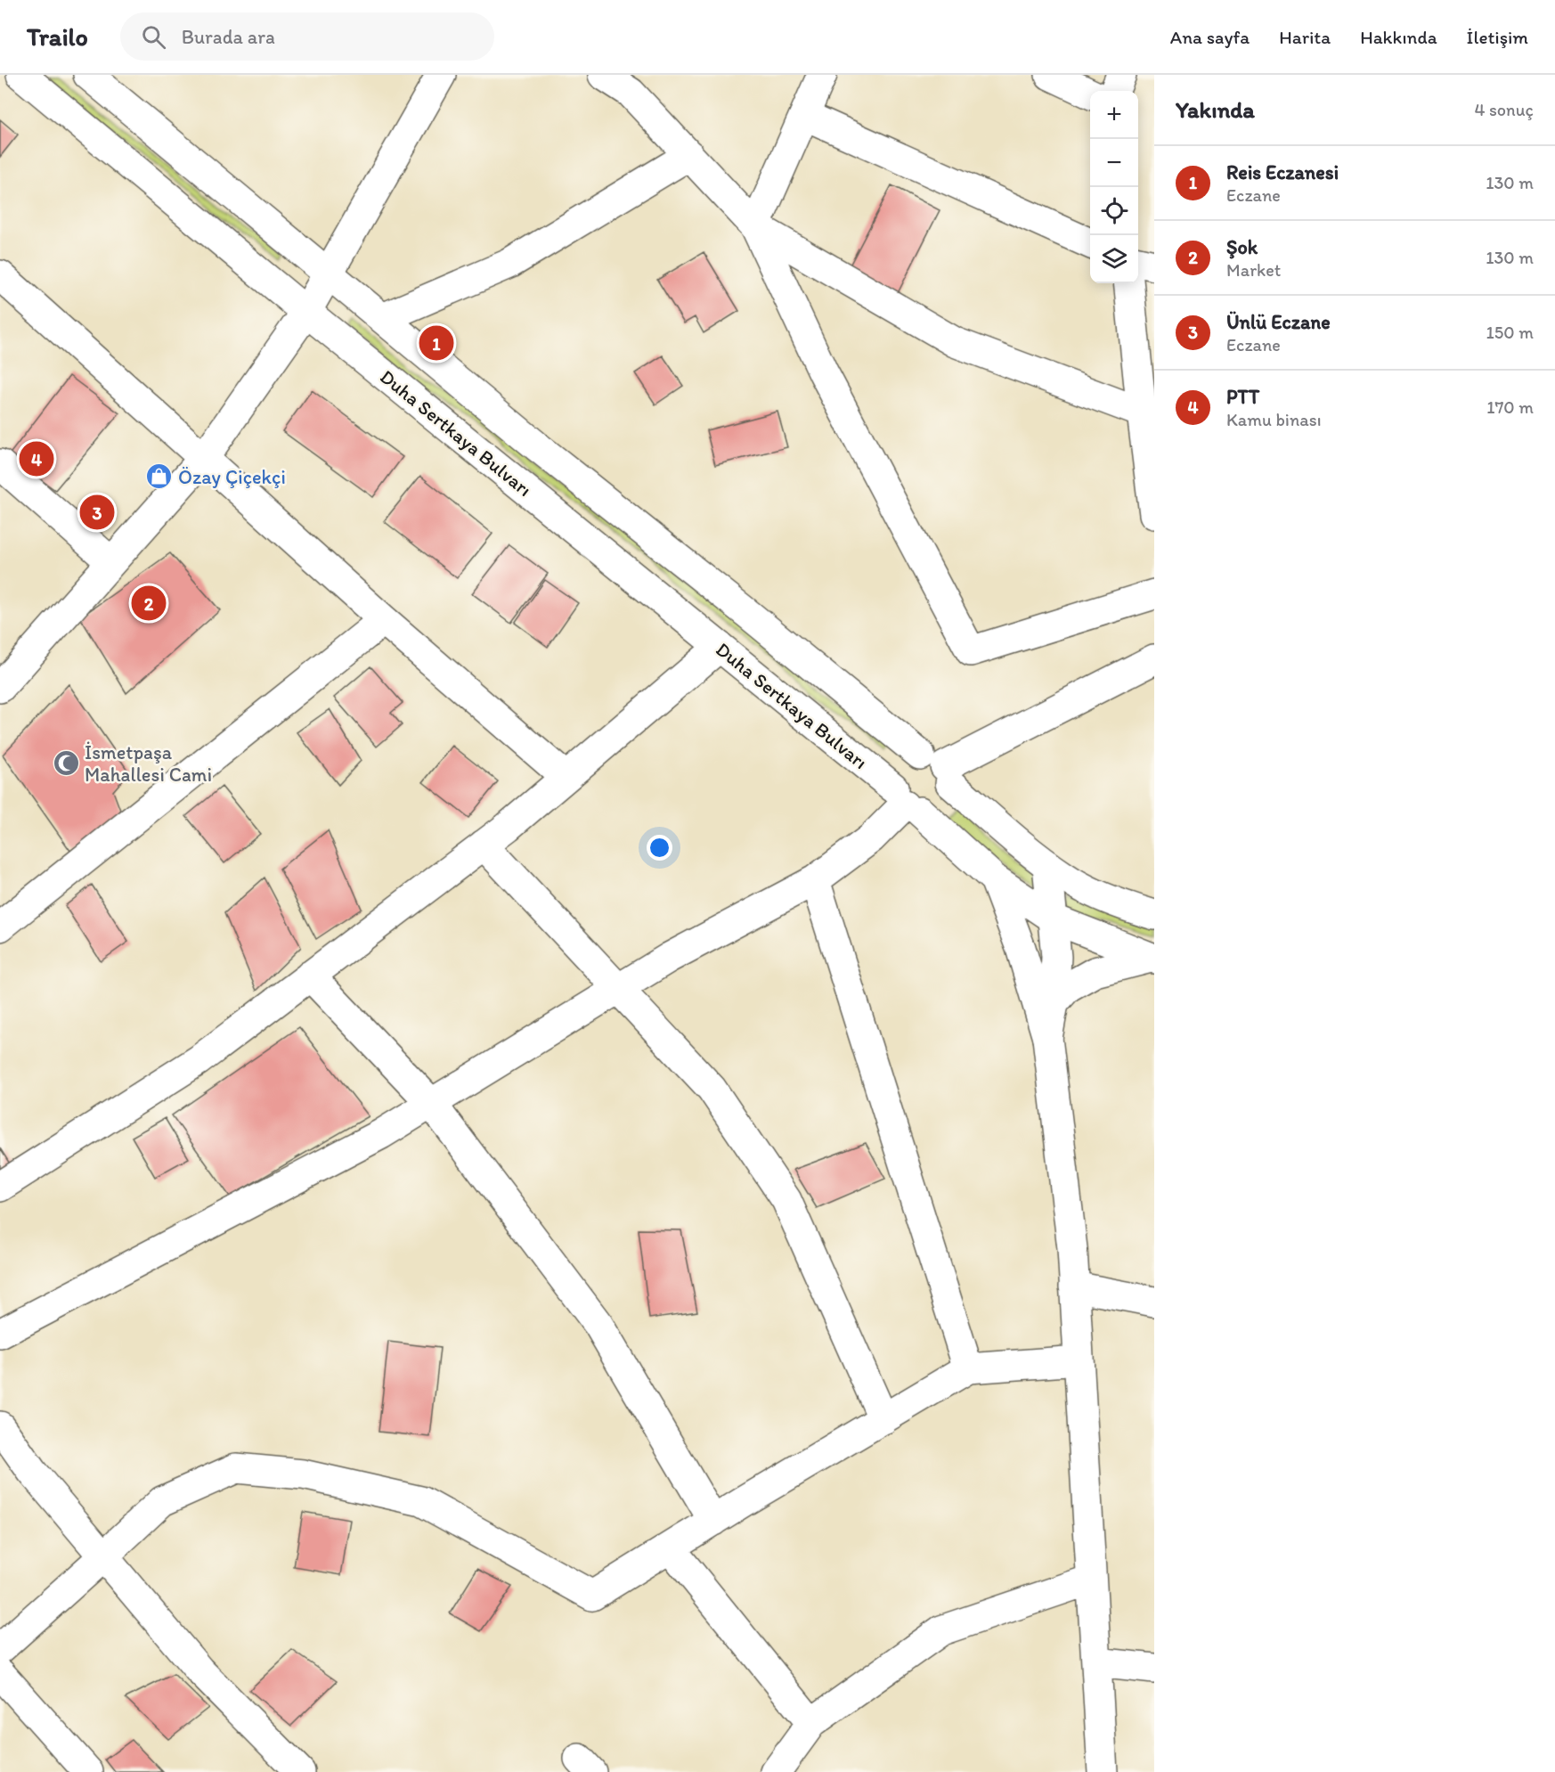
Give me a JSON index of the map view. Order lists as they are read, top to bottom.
{
  "streets": {
    "street": ["Duha Sertkaya Bulvarı"]
  },
  "places": {
    "shop": ["Özay Çiçekçi"],
    "mosque": ["İsmetpaşa Mahallesi Cami"]
  },
  "page": {
    "header": "Trailo",
    "search": "Burada ara",
    "nav": [
      "Ana sayfa",
      "Harita",
      "Hakkında",
      "İletişim"
    ],
    "heading": ["Yakında", "4 sonuç"],
    "map_buttons": ["+", "−"],
    "list": [
      {
        "mark": "1",
        "name": "Reis Eczanesi",
        "note": "Eczane",
        "value": "130 m"
      },
      {
        "mark": "2",
        "name": "Şok",
        "note": "Market",
        "value": "130 m"
      },
      {
        "mark": "3",
        "name": "Ünlü Eczane",
        "note": "Eczane",
        "value": "150 m"
      },
      {
        "mark": "4",
        "name": "PTT",
        "note": "Kamu binası",
        "value": "170 m"
      }
    ],
    "pins": [
      "1",
      "4",
      "3",
      "2"
    ]
  }
}
